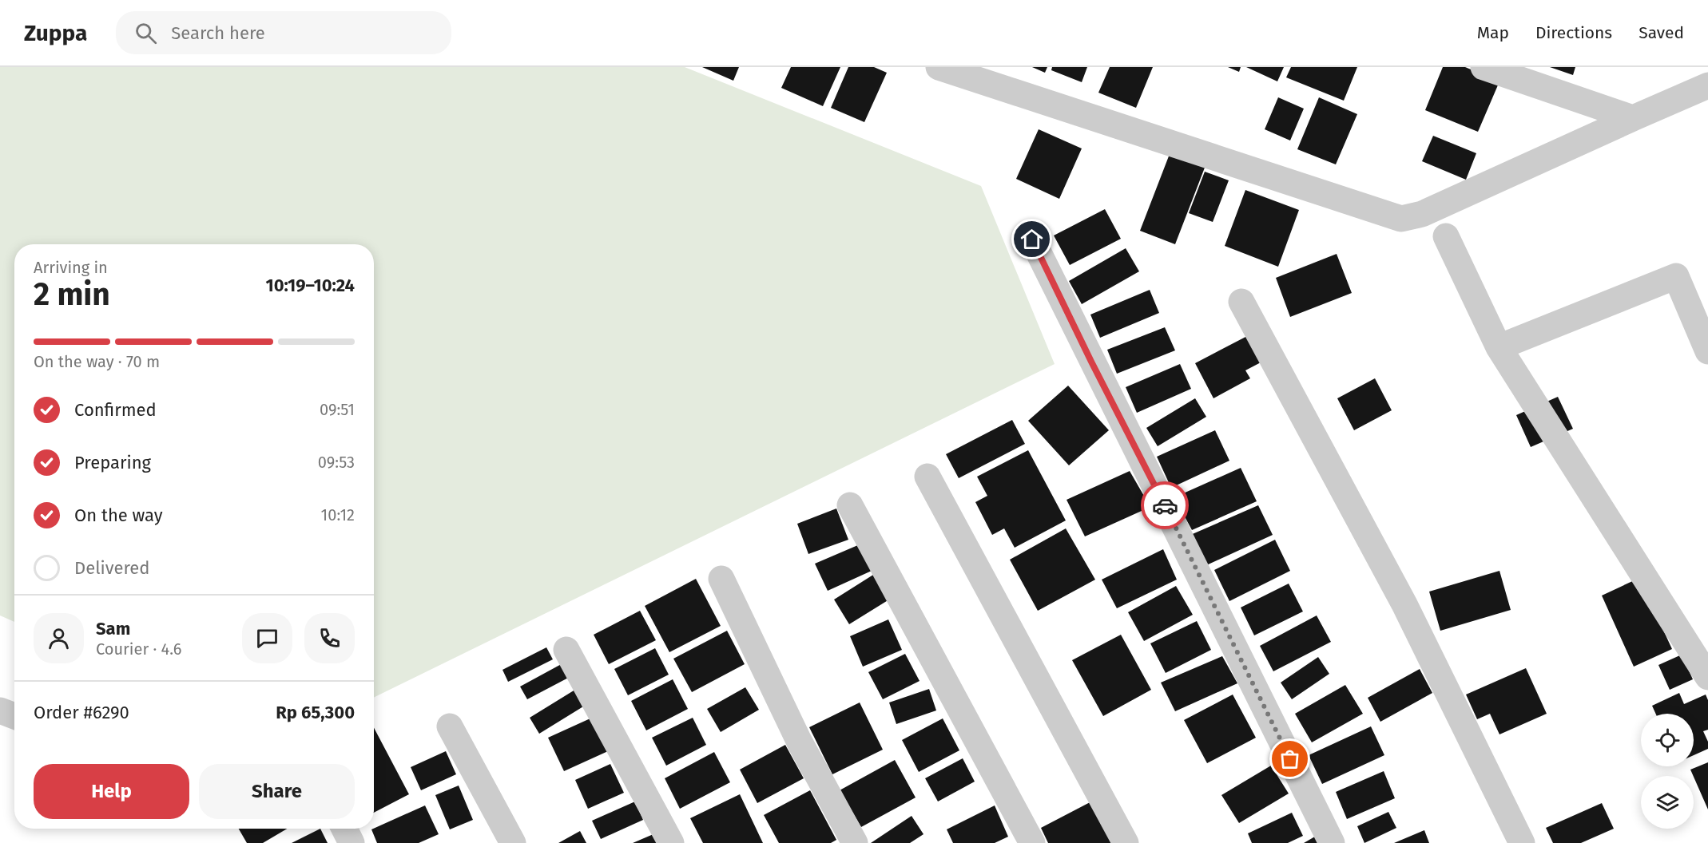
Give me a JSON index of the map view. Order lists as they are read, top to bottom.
{
  "page": {
    "header": "Zuppa",
    "search": "Search here",
    "nav": ["Map", "Directions", "Saved"],
    "heading": ["2 min", "Arriving in", "10:19–10:24"],
    "panel": [
      "Sam",
      "Courier · 4.6",
      "Order #6290",
      "Rp 65,300"
    ],
    "bar": "On the way · 70 m",
    "list": [
      ["Confirmed", "09:51"],
      ["Preparing", "09:53"],
      ["On the way", "10:12"],
      "Delivered"
    ],
    "buttons": ["Help", "Share"]
  }
}
